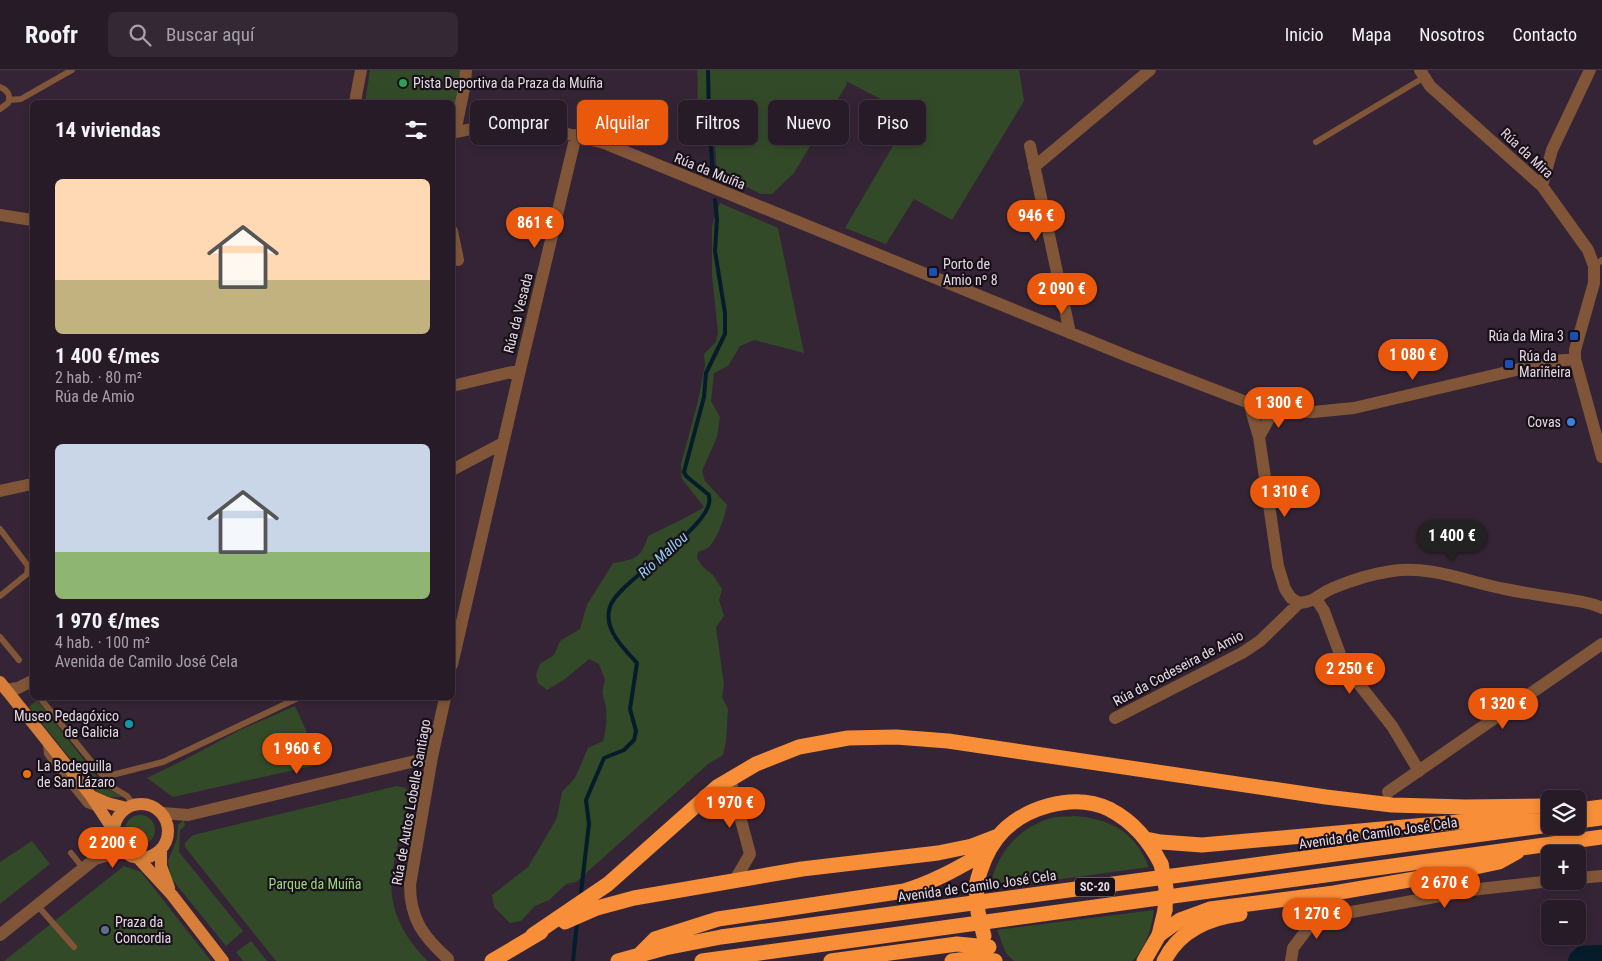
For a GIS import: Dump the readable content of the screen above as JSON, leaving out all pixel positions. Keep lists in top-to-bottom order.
{
  "streets": {
    "highway": ["Avenida de Camilo José Cela", "SC-20"],
    "street": [
      "Rúa da Mira",
      "Rúa da Muíña",
      "Rúa da Vesada",
      "Rúa da Codeseira de Amio",
      "Rúa de Autos Lobelle Santiago"
    ]
  },
  "crossings": [
    ["Rúa da Muíña", "Rúa da Vesada"]
  ],
  "water": ["Río Mallou"],
  "parks": ["Parque da Muíña"],
  "places": {
    "other": [
      "Pista Deportiva da Praza da Muíña",
      "Covas",
      "Museo Pedagóxico de Galicia",
      "La Bodeguilla de San Lázaro",
      "Praza da Concordia"
    ],
    "transit": ["Porto de Amio nº 8", "Rúa da Mira 3", "Rúa da Mariñeira"]
  },
  "page": {
    "header": "Roofr",
    "search": "Buscar aquí",
    "nav": [
      "Inicio",
      "Mapa",
      "Nosotros",
      "Contacto"
    ],
    "chip": [
      "Comprar",
      "Alquilar",
      "Filtros",
      "Nuevo",
      "Piso"
    ],
    "heading": "14 viviendas",
    "list": [
      {
        "name": "1 400 €/mes",
        "note": "2 hab. · 80 m² · Rúa de Amio"
      },
      {
        "name": "1 970 €/mes",
        "note": "4 hab. · 100 m² · Avenida de Camilo José Cela"
      }
    ],
    "price": [
      "946 €",
      "861 €",
      "2 090 €",
      "1 080 €",
      "1 300 €",
      "1 310 €",
      "1 400 €",
      "2 250 €",
      "1 320 €",
      "1 960 €",
      "1 970 €",
      "2 200 €",
      "2 670 €",
      "1 270 €"
    ],
    "map_buttons": ["+", "−"]
  }
}
